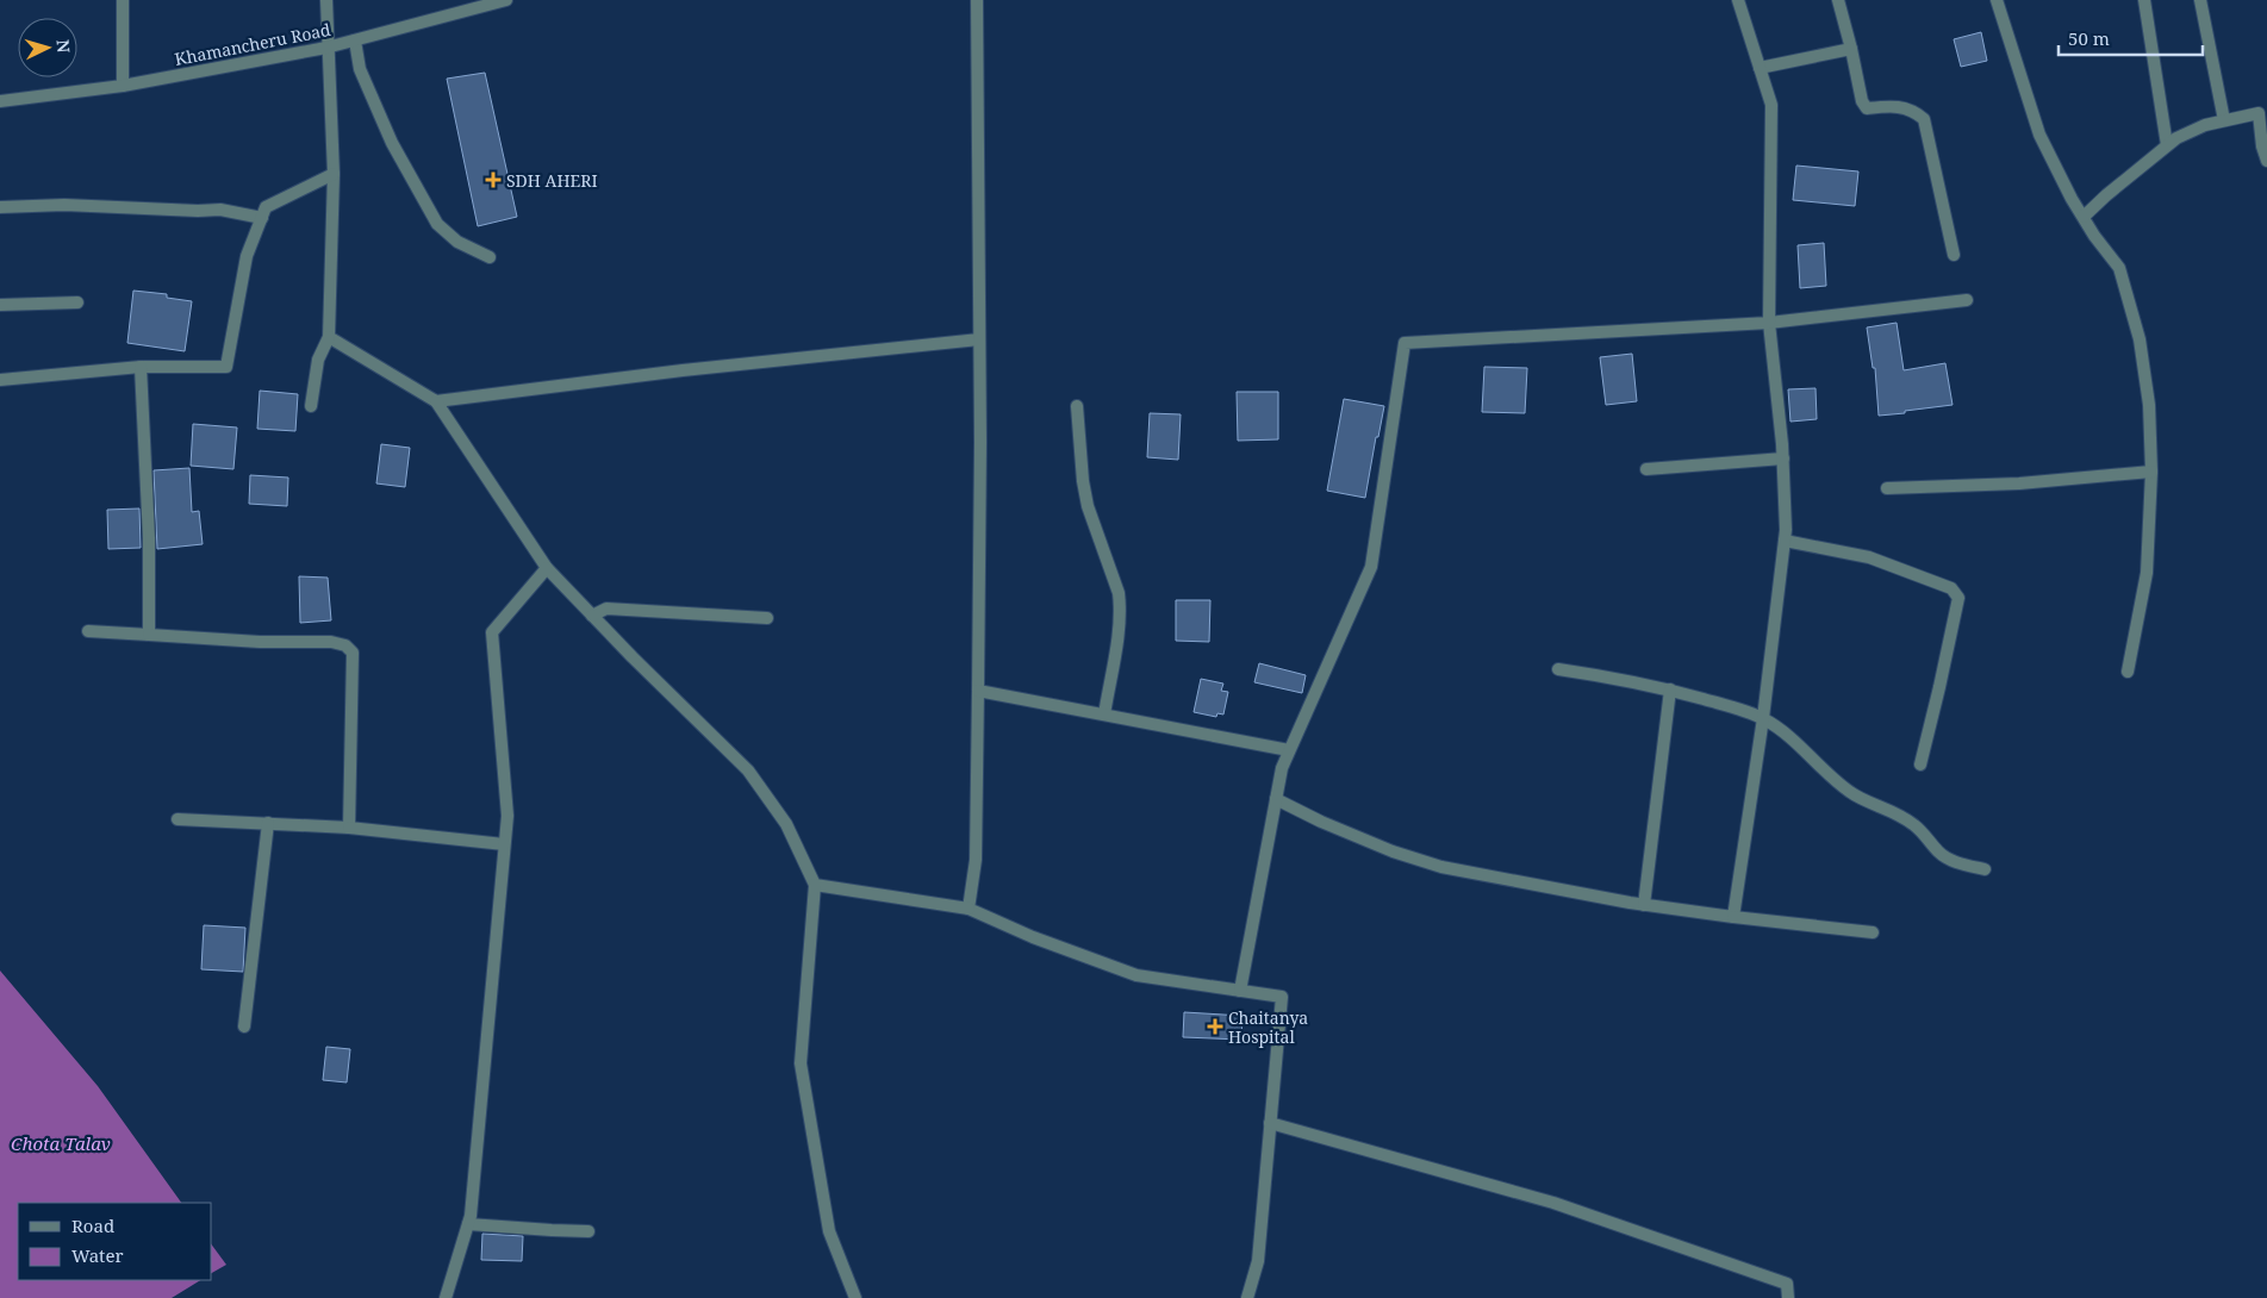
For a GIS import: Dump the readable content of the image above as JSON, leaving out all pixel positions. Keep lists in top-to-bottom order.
{
  "streets": {
    "street": ["Khamancheru Road"]
  },
  "water": ["Chota Talav"],
  "places": {
    "health": ["SDH AHERI", "Chaitanya Hospital"]
  },
  "legend": ["Road", "Water"],
  "scale_bar": "50 m",
  "north": "right"
}
